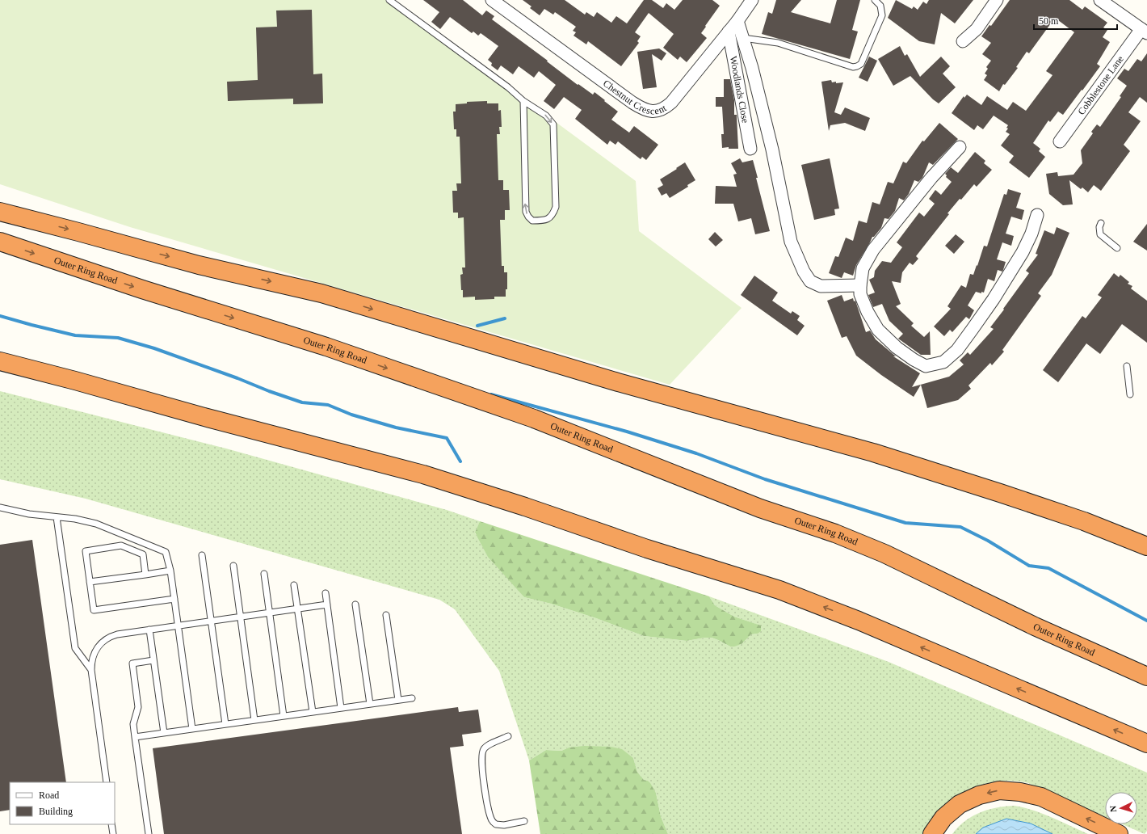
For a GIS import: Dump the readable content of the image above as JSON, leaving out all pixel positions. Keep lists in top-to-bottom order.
{
  "streets": {
    "highway": ["Outer Ring Road"],
    "street": ["Cobblestone Lane", "Woodlands Close", "Chestnut Crescent"]
  },
  "crossings": [
    ["Woodlands Close", "Chestnut Crescent"]
  ],
  "legend": ["Road", "Building"],
  "scale_bar": "50 m",
  "north": "left"
}
